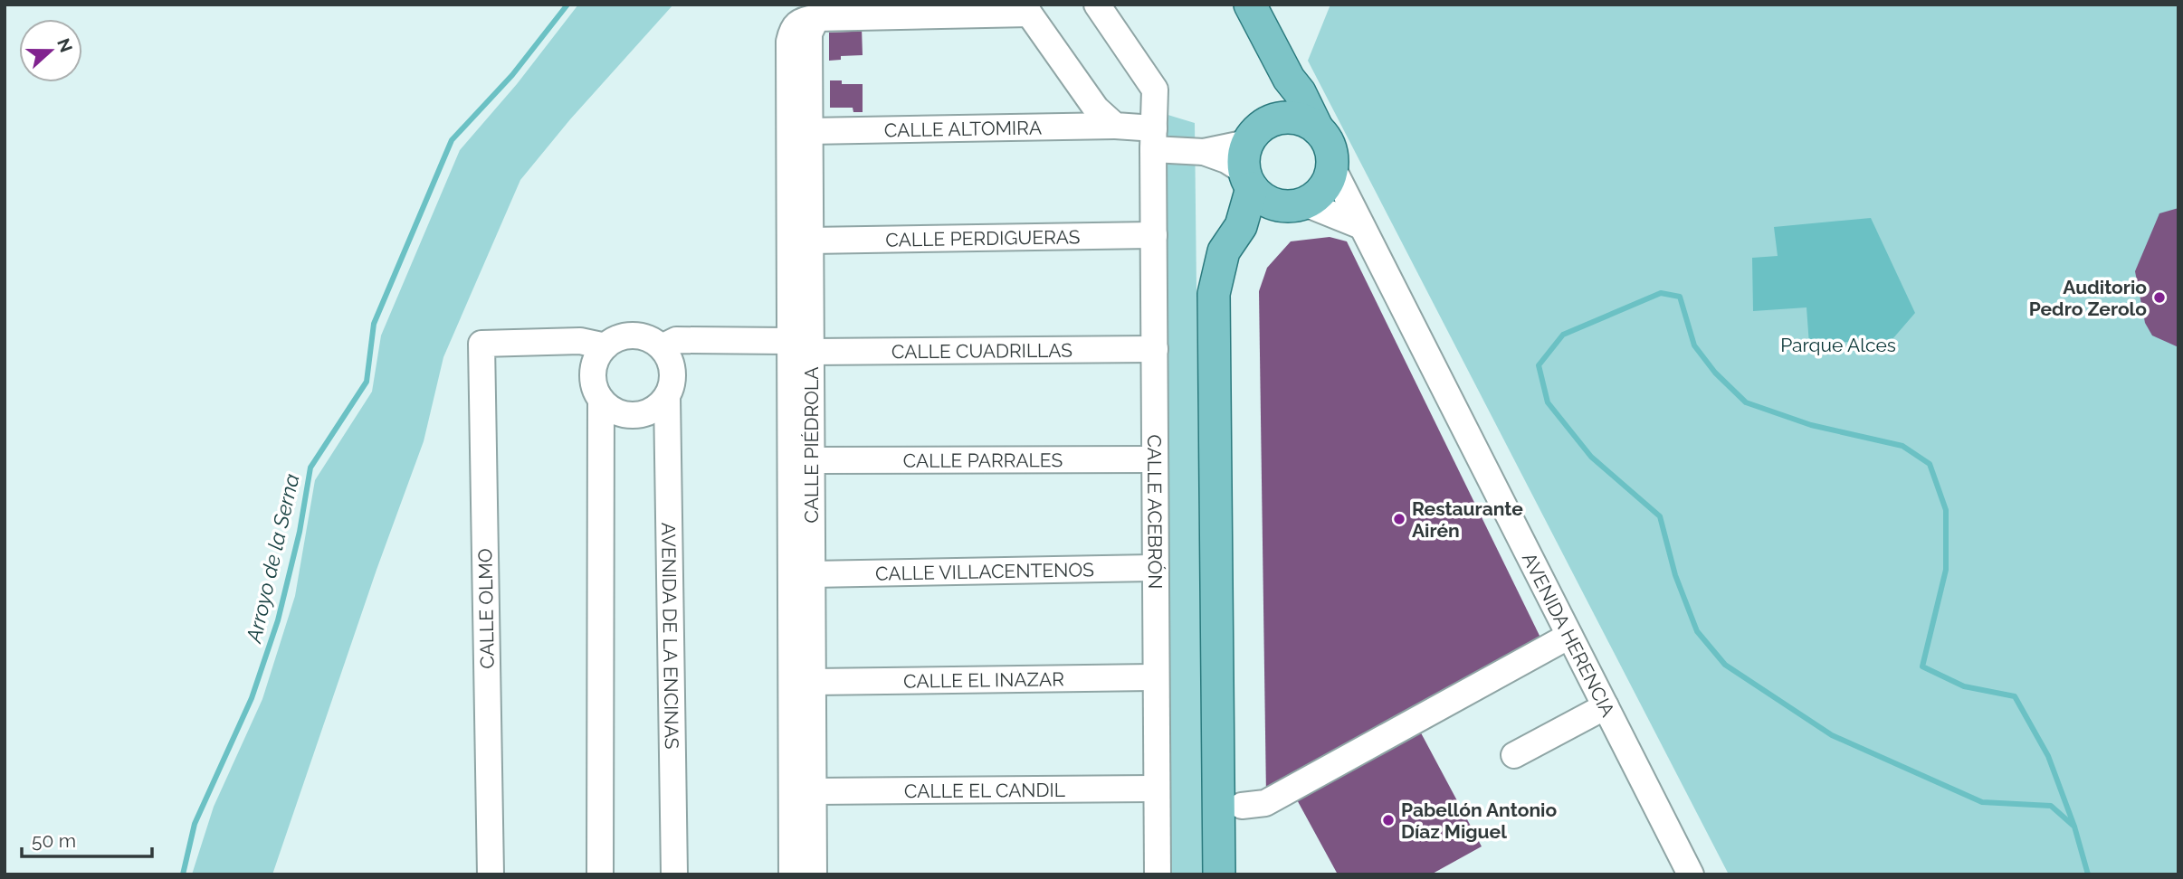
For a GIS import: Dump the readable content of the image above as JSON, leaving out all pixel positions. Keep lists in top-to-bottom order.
{
  "streets": {
    "street": [
      "CALLE ALTOMIRA",
      "CALLE PERDIGUERAS",
      "CALLE CUADRILLAS",
      "CALLE PIÉDROLA",
      "CALLE PARRALES",
      "CALLE ACEBRÓN",
      "CALLE VILLACENTENOS",
      "CALLE OLMO",
      "AVENIDA HERENCIA",
      "AVENIDA DE LA ENCINAS",
      "CALLE EL INAZAR",
      "CALLE EL CANDIL"
    ]
  },
  "crossings": [
    ["CALLE ALTOMIRA", "CALLE PIÉDROLA"],
    ["CALLE ALTOMIRA", "CALLE ACEBRÓN"],
    ["CALLE ALTOMIRA", "AVENIDA HERENCIA"],
    ["CALLE PERDIGUERAS", "CALLE PIÉDROLA"],
    ["CALLE PERDIGUERAS", "CALLE ACEBRÓN"],
    ["CALLE CUADRILLAS", "CALLE PIÉDROLA"],
    ["CALLE CUADRILLAS", "CALLE ACEBRÓN"],
    ["CALLE CUADRILLAS", "CALLE OLMO"],
    ["CALLE CUADRILLAS", "AVENIDA DE LA ENCINAS"],
    ["CALLE PIÉDROLA", "CALLE PARRALES"],
    ["CALLE PIÉDROLA", "CALLE VILLACENTENOS"],
    ["CALLE PIÉDROLA", "CALLE EL INAZAR"],
    ["CALLE PIÉDROLA", "CALLE EL CANDIL"],
    ["CALLE PARRALES", "CALLE ACEBRÓN"],
    ["CALLE ACEBRÓN", "CALLE VILLACENTENOS"],
    ["CALLE ACEBRÓN", "CALLE EL INAZAR"],
    ["CALLE ACEBRÓN", "CALLE EL CANDIL"],
    ["CALLE OLMO", "AVENIDA DE LA ENCINAS"]
  ],
  "water": ["Arroyo de la Serna"],
  "parks": ["Parque Alces"],
  "places": ["Auditorio Pedro Zerolo", "Restaurante Airén", "Pabellón Antonio Díaz Miguel"],
  "scale_bar": "50 m",
  "north": "right"
}
